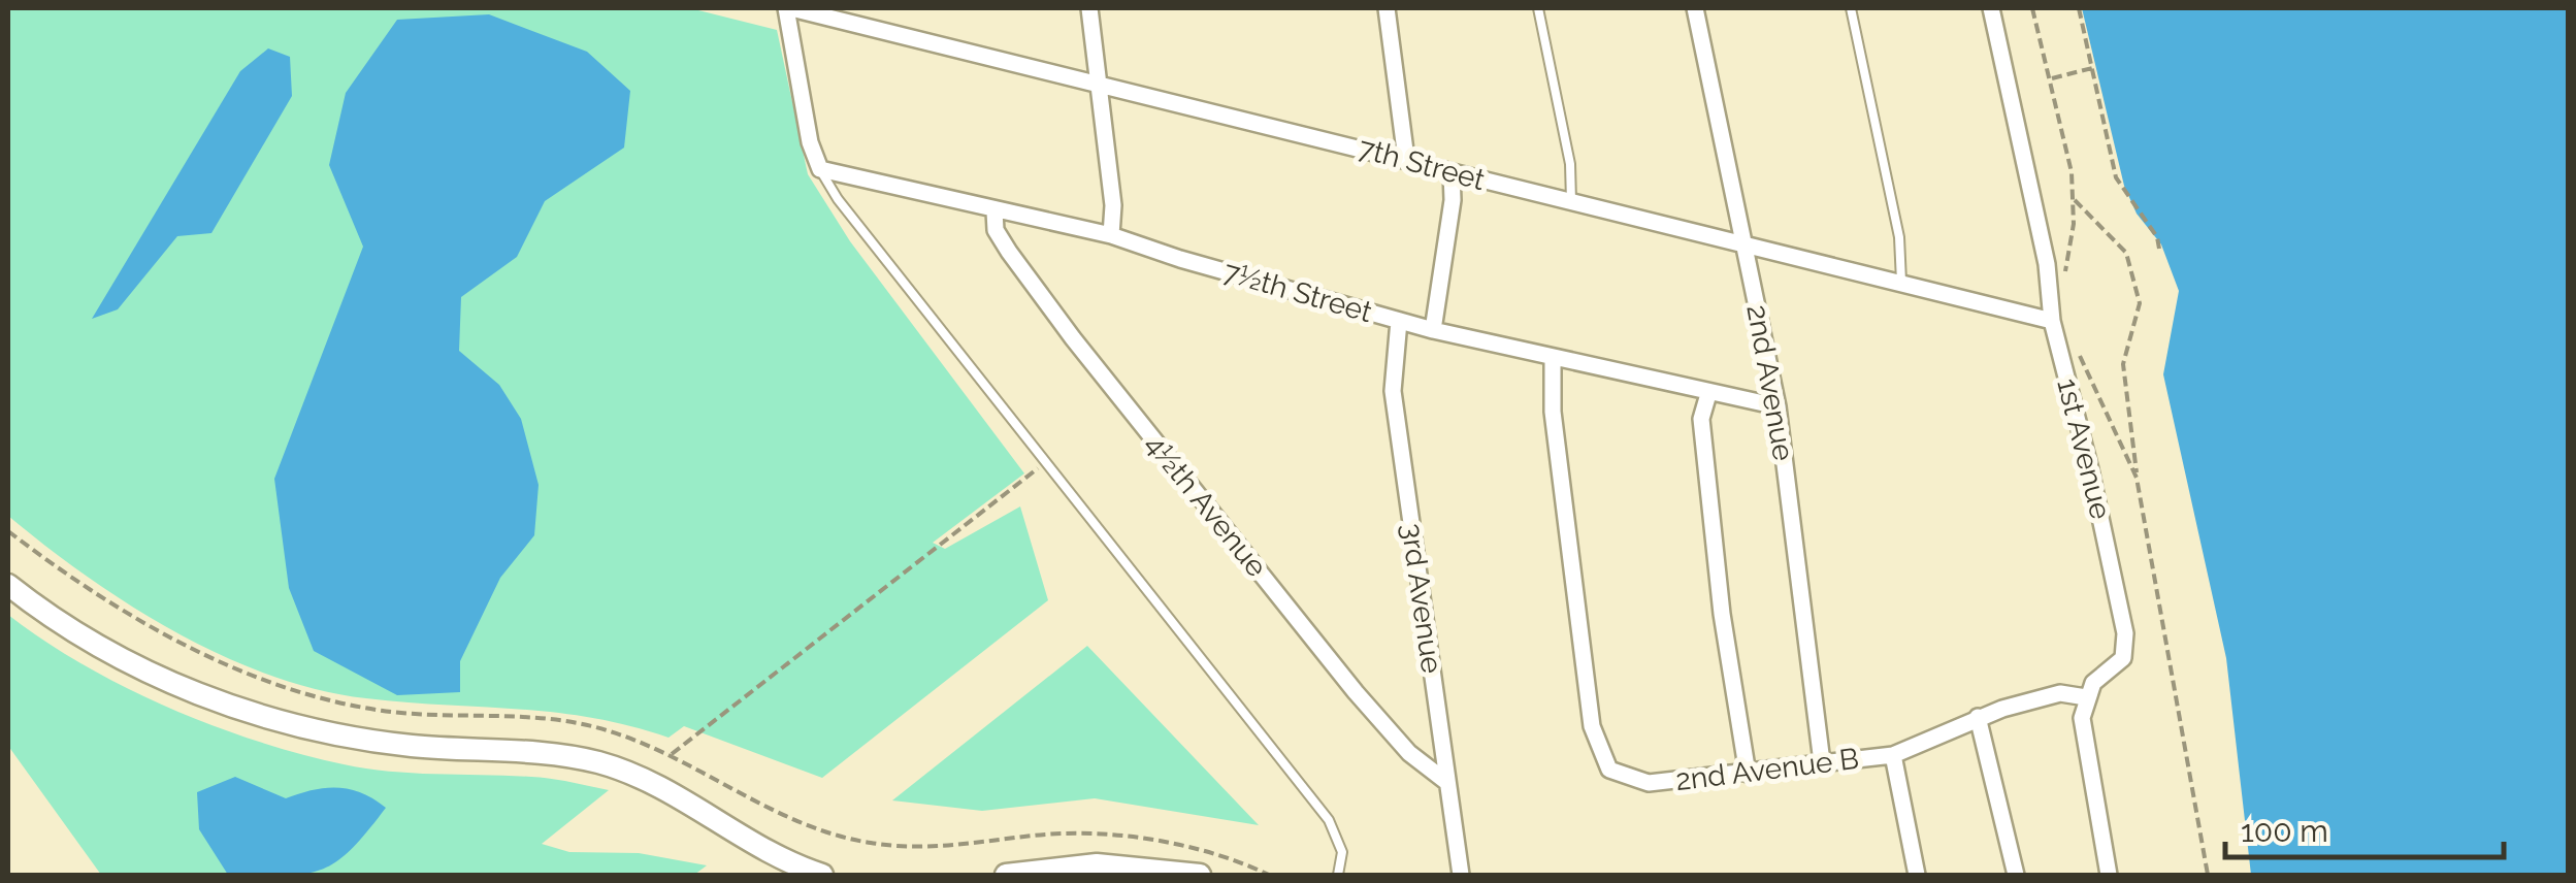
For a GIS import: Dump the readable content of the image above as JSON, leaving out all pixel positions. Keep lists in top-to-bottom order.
{
  "streets": {
    "street": [
      "7th Street",
      "7½th Street",
      "2nd Avenue",
      "1st Avenue",
      "4½th Avenue",
      "3rd Avenue",
      "2nd Avenue B"
    ]
  },
  "crossings": [
    ["7th Street", "2nd Avenue"],
    ["7th Street", "1st Avenue"],
    ["7½th Street", "2nd Avenue"],
    ["7½th Street", "4½th Avenue"],
    ["7½th Street", "3rd Avenue"],
    ["7½th Street", "2nd Avenue B"],
    ["2nd Avenue", "2nd Avenue B"],
    ["1st Avenue", "2nd Avenue B"],
    ["4½th Avenue", "3rd Avenue"]
  ],
  "scale_bar": "100 m"
}
